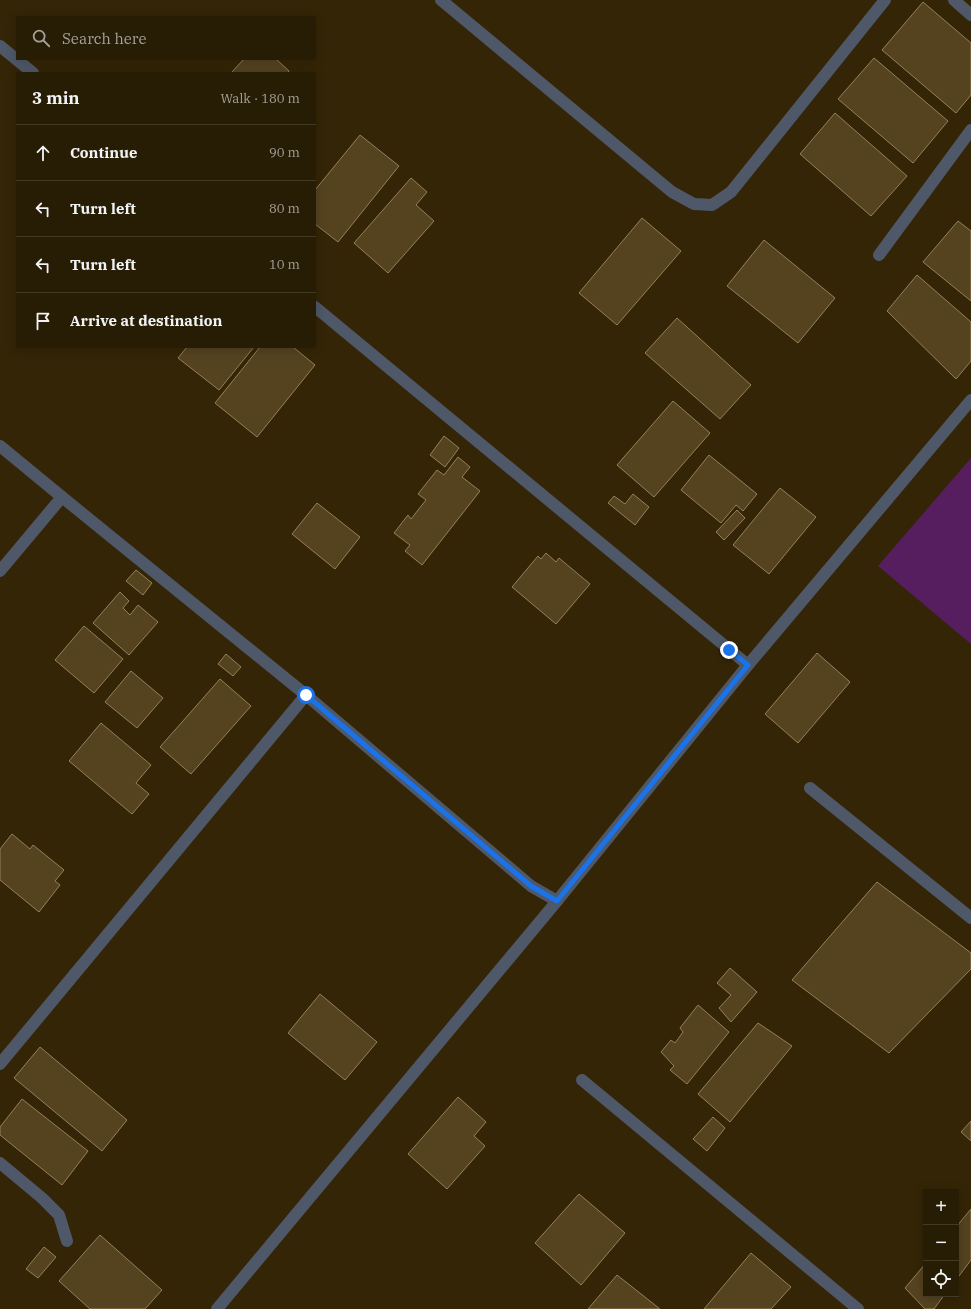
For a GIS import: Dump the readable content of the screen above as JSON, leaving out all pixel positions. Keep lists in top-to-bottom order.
{
  "page": {
    "search": "Search here",
    "heading": ["3 min", "Walk · 180 m"],
    "list": [
      ["Continue", "90 m"],
      ["Turn left", "80 m"],
      ["Turn left", "10 m"],
      "Arrive at destination"
    ],
    "map_buttons": ["+", "−"]
  }
}
